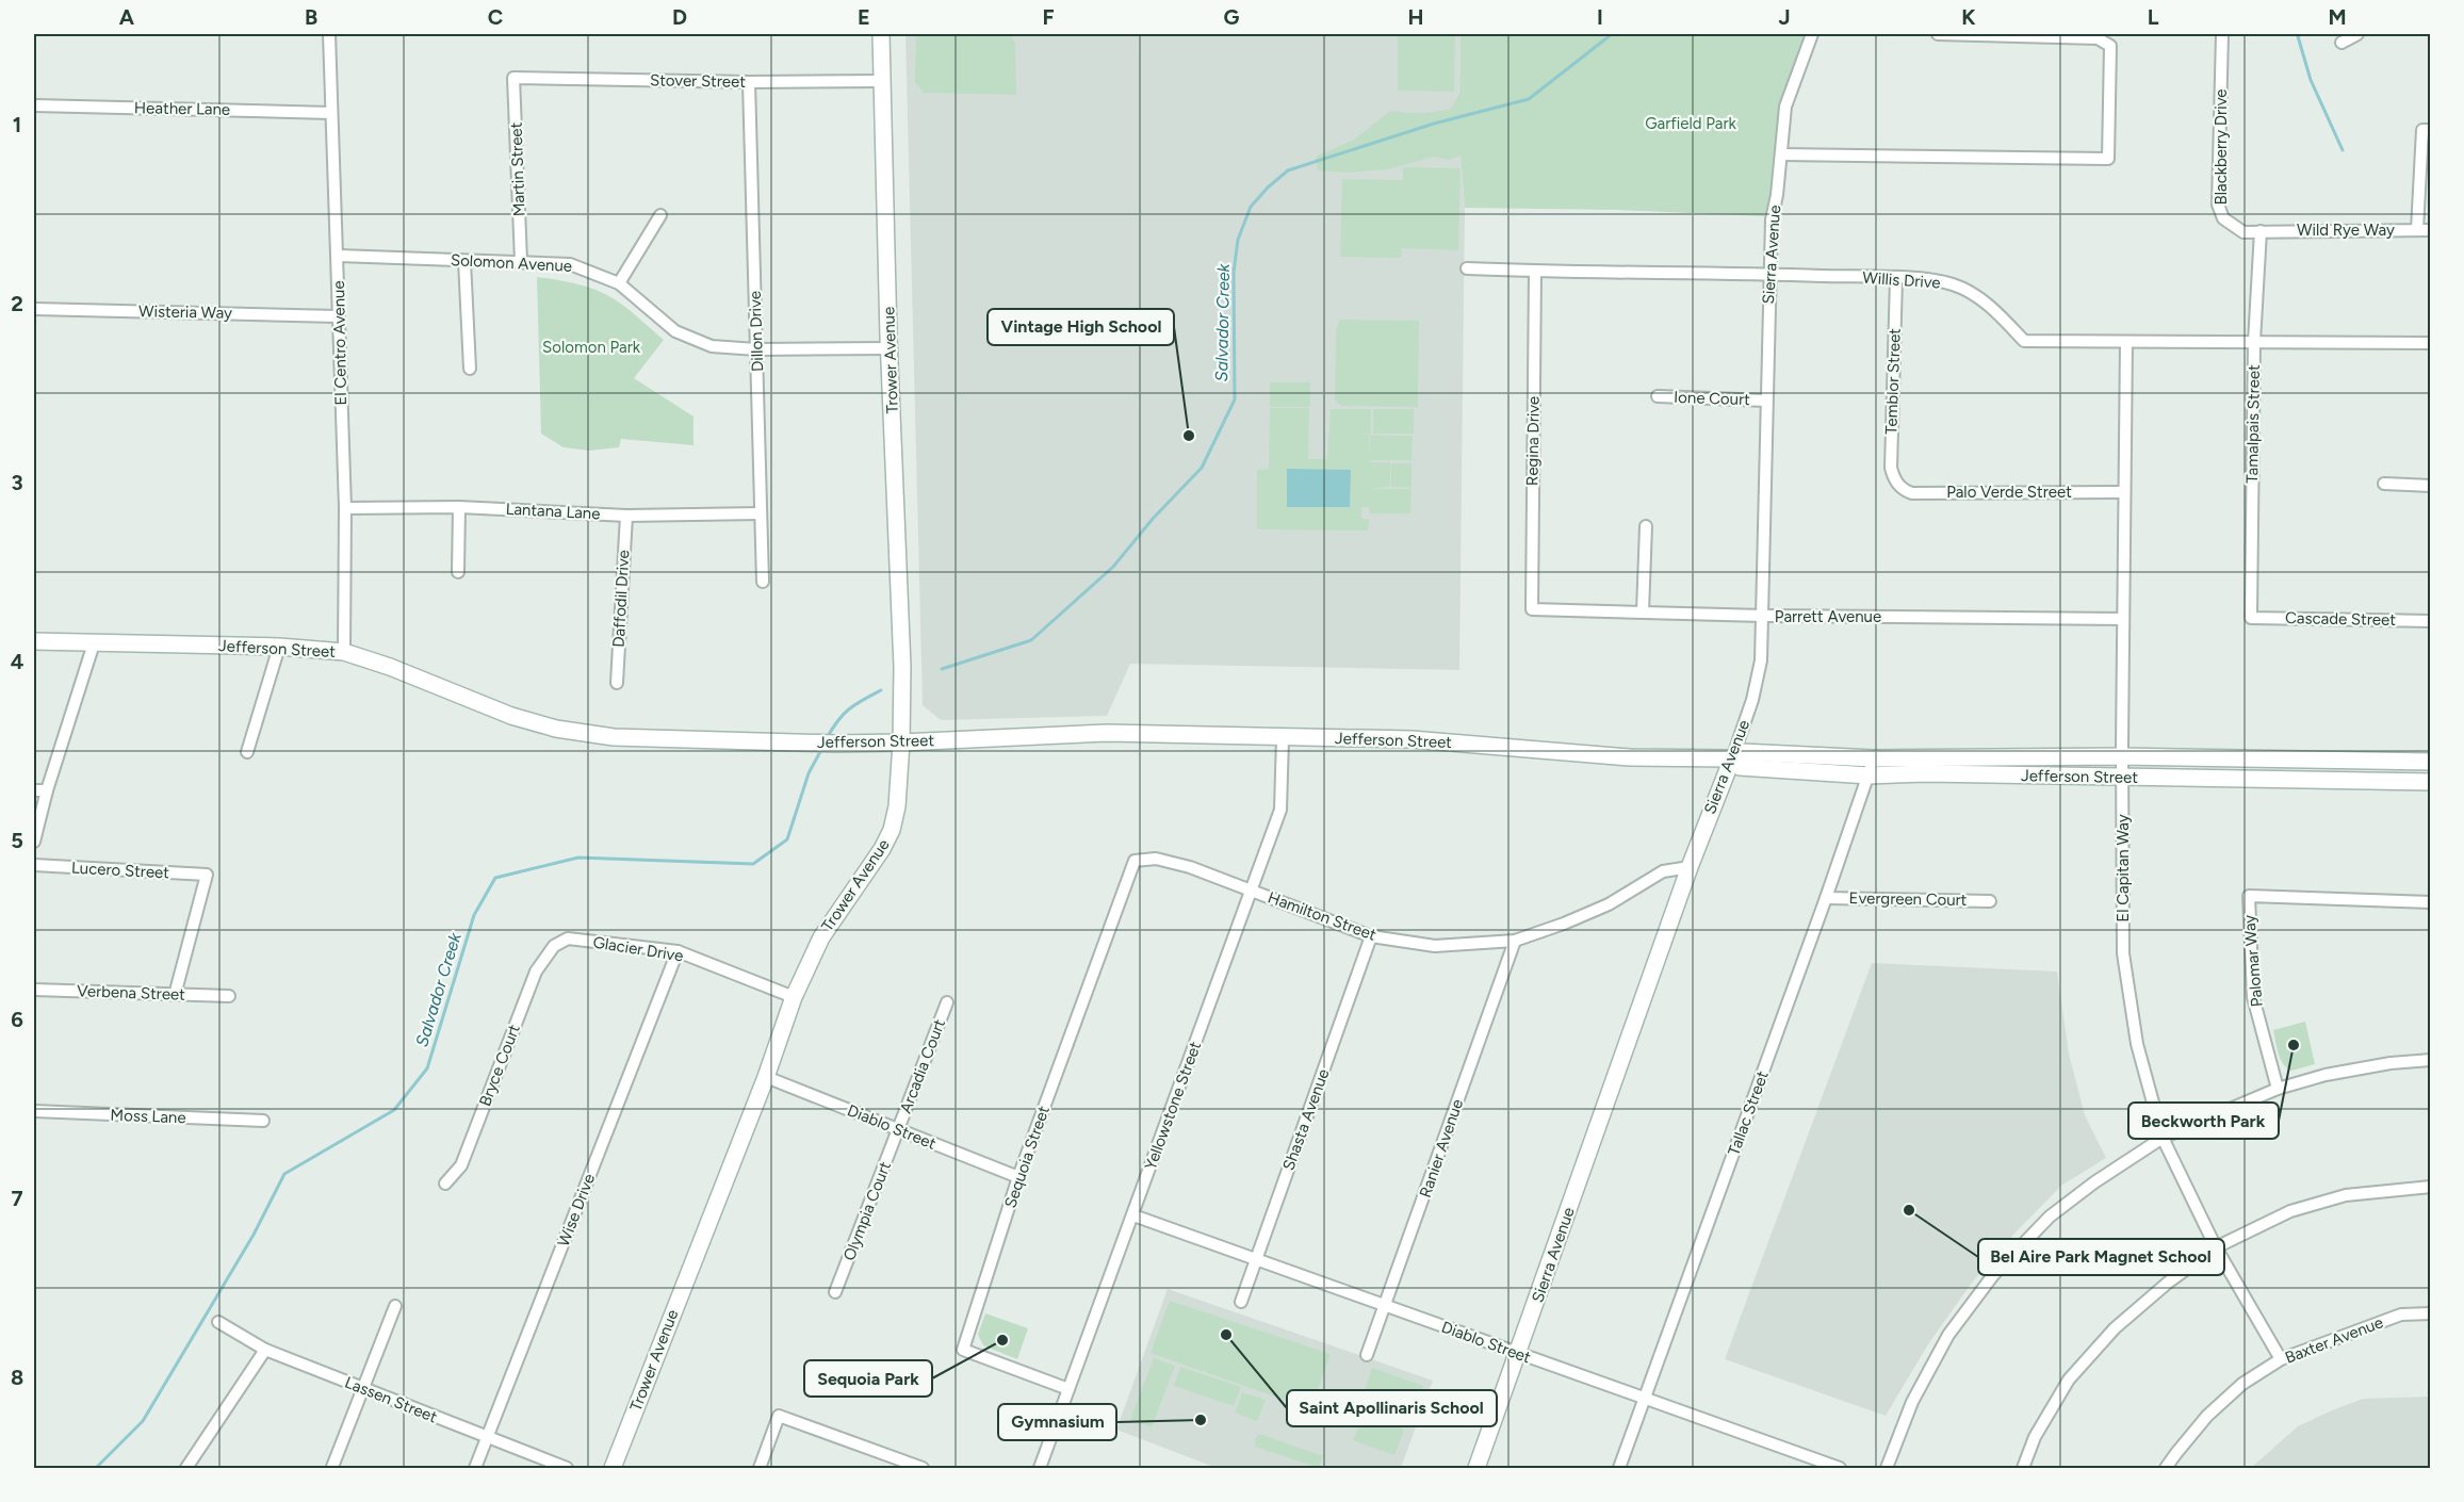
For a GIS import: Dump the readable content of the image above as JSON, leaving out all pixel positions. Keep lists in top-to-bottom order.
{
  "streets": {
    "main road": ["Sierra Avenue", "Trower Avenue", "Jefferson Street"],
    "street": [
      "Stover Street",
      "Heather Lane",
      "Blackberry Drive",
      "Martin Street",
      "Wild Rye Way",
      "Solomon Avenue",
      "Willis Drive",
      "Wisteria Way",
      "Dillon Drive",
      "El Centro Avenue",
      "Temblor Street",
      "Ione Court",
      "Tamalpais Street",
      "Regina Drive",
      "Palo Verde Street",
      "Lantana Lane",
      "Daffodil Drive",
      "Parrett Avenue",
      "Cascade Street",
      "El Capitan Way",
      "Lucero Street",
      "Evergreen Court",
      "Hamilton Street",
      "Glacier Drive",
      "Palomar Way",
      "Verbena Street",
      "Bryce Court",
      "Arcadia Court",
      "Yellowstone Street",
      "Tallac Street",
      "Moss Lane",
      "Shasta Avenue",
      "Diablo Street",
      "Ranier Avenue",
      "Sequoia Street",
      "Wise Drive",
      "Olympia Court",
      "Baxter Avenue",
      "Lassen Street"
    ]
  },
  "crossings": [
    ["Stover Street", "Martin Street"],
    ["Stover Street", "Dillon Drive"],
    ["Stover Street", "Trower Avenue"],
    ["Heather Lane", "El Centro Avenue"],
    ["Blackberry Drive", "Wild Rye Way"],
    ["Blackberry Drive", "Tamalpais Street"],
    ["Martin Street", "Solomon Avenue"],
    ["Wild Rye Way", "Tamalpais Street"],
    ["Sierra Avenue", "Willis Drive"],
    ["Sierra Avenue", "Ione Court"],
    ["Sierra Avenue", "Parrett Avenue"],
    ["Sierra Avenue", "Jefferson Street"],
    ["Sierra Avenue", "Hamilton Street"],
    ["Sierra Avenue", "Diablo Street"],
    ["Solomon Avenue", "Dillon Drive"],
    ["Solomon Avenue", "El Centro Avenue"],
    ["Solomon Avenue", "Trower Avenue"],
    ["Willis Drive", "Temblor Street"],
    ["Willis Drive", "Tamalpais Street"],
    ["Willis Drive", "Regina Drive"],
    ["Willis Drive", "El Capitan Way"],
    ["Wisteria Way", "El Centro Avenue"],
    ["Dillon Drive", "Lantana Lane"],
    ["El Centro Avenue", "Lantana Lane"],
    ["El Centro Avenue", "Jefferson Street"],
    ["Trower Avenue", "Jefferson Street"],
    ["Trower Avenue", "Glacier Drive"],
    ["Trower Avenue", "Diablo Street"],
    ["Temblor Street", "Palo Verde Street"],
    ["Tamalpais Street", "Cascade Street"],
    ["Regina Drive", "Parrett Avenue"],
    ["Palo Verde Street", "El Capitan Way"],
    ["Lantana Lane", "Daffodil Drive"],
    ["Parrett Avenue", "El Capitan Way"],
    ["Jefferson Street", "El Capitan Way"],
    ["Jefferson Street", "Yellowstone Street"],
    ["Jefferson Street", "Tallac Street"],
    ["El Capitan Way", "Baxter Avenue"],
    ["Lucero Street", "Verbena Street"],
    ["Evergreen Court", "Tallac Street"],
    ["Hamilton Street", "Yellowstone Street"],
    ["Hamilton Street", "Shasta Avenue"],
    ["Hamilton Street", "Ranier Avenue"],
    ["Hamilton Street", "Sequoia Street"],
    ["Glacier Drive", "Bryce Court"],
    ["Glacier Drive", "Wise Drive"],
    ["Arcadia Court", "Diablo Street"],
    ["Arcadia Court", "Olympia Court"],
    ["Yellowstone Street", "Diablo Street"],
    ["Yellowstone Street", "Sequoia Street"],
    ["Tallac Street", "Diablo Street"],
    ["Shasta Avenue", "Diablo Street"],
    ["Diablo Street", "Ranier Avenue"],
    ["Diablo Street", "Sequoia Street"],
    ["Diablo Street", "Olympia Court"],
    ["Wise Drive", "Lassen Street"]
  ],
  "water": ["Salvador Creek"],
  "parks": ["Garfield Park", "Solomon Park"],
  "places": [
    "Vintage High School",
    "Beckworth Park",
    "Bel Aire Park Magnet School",
    "Saint Apollinaris School",
    "Sequoia Park",
    "Gymnasium"
  ],
  "grid": {
    "columns": [
      "A",
      "B",
      "C",
      "D",
      "E",
      "F",
      "G",
      "H",
      "I",
      "J",
      "K",
      "L",
      "M"
    ],
    "rows": [
      "1",
      "2",
      "3",
      "4",
      "5",
      "6",
      "7",
      "8"
    ]
  }
}
